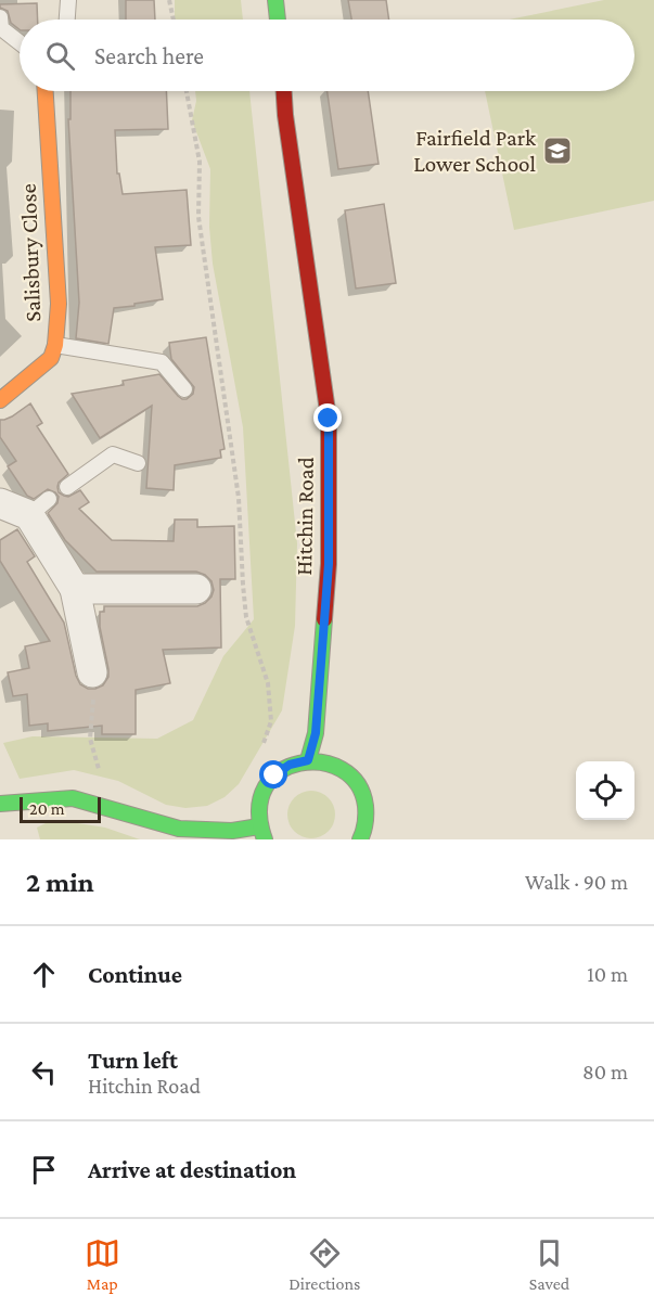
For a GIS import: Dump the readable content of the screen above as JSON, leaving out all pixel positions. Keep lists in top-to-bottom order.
{
  "streets": {
    "street": ["Salisbury Close", "Hitchin Road"]
  },
  "places": {
    "school or university": ["Fairfield Park Lower School"]
  },
  "scale_bar": "20 m",
  "page": {
    "search": "Search here",
    "scale": "20 m",
    "heading": ["2 min", "Walk · 90 m"],
    "list": [
      ["Continue", "10 m"],
      ["Turn left", "Hitchin Road", "80 m"],
      "Arrive at destination"
    ],
    "nav": ["Map", "Directions", "Saved"]
  }
}
